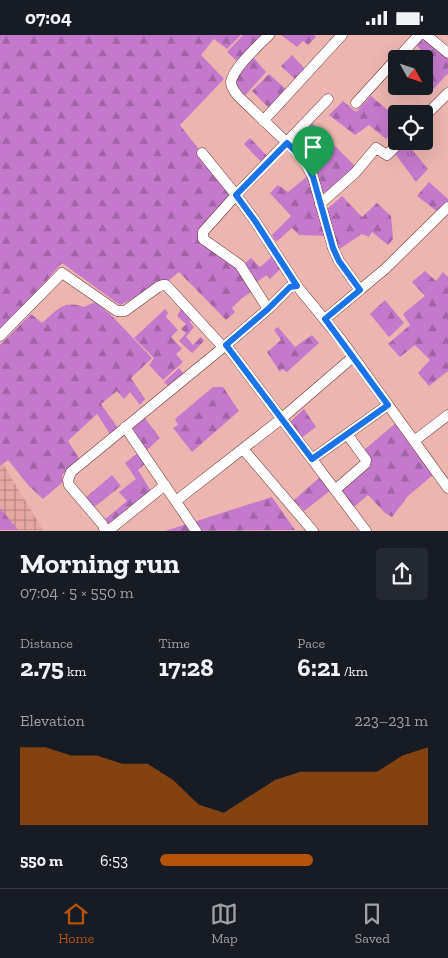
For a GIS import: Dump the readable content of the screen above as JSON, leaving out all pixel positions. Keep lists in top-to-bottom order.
{
  "north": "bottom right",
  "page": {
    "status": "07:04",
    "heading": ["Morning run", "07:04 · 5 × 550 m"],
    "stats": [
      ["Distance", "2.75 km"],
      ["Time", "17:28"],
      ["Pace", "6:21 /km"]
    ],
    "chart": ["Elevation", "223–231 m"],
    "list": [
      {
        "name": "550 m",
        "note": "6:53"
      }
    ],
    "tabs": ["Home", "Map", "Saved"]
  }
}
